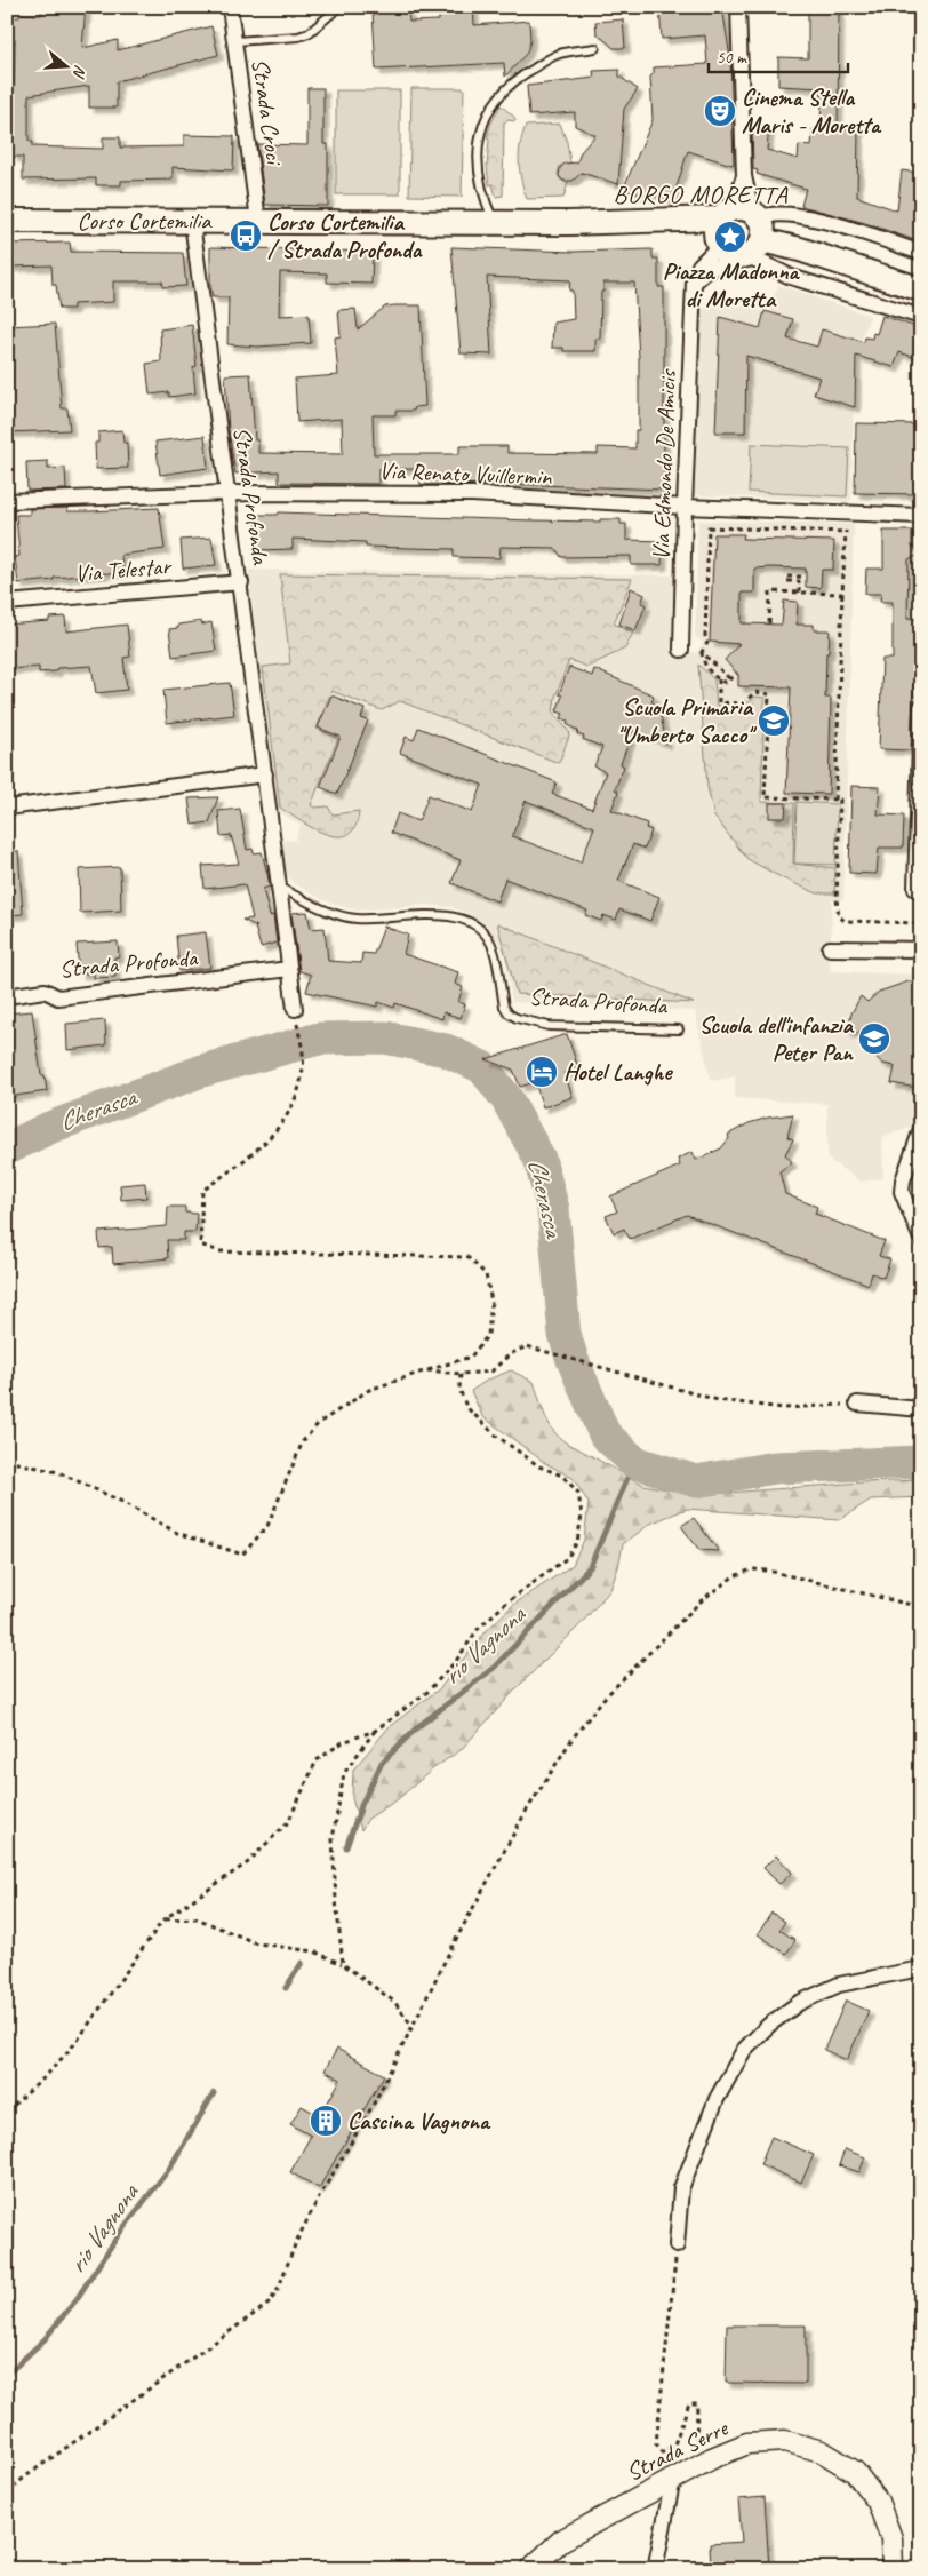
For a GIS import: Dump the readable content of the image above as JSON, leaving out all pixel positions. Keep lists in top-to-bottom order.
{
  "streets": {
    "main road": ["Corso Cortemilia", "Strada Serre"],
    "street": [
      "Strada Croci",
      "Via Edmondo De Amicis",
      "Via Renato Vuillermin",
      "Strada Profonda",
      "Via Telestar"
    ]
  },
  "crossings": [
    ["Strada Croci", "Corso Cortemilia"],
    ["Corso Cortemilia", "Via Edmondo De Amicis"],
    ["Corso Cortemilia", "Strada Profonda"],
    ["Via Edmondo De Amicis", "Via Renato Vuillermin"],
    ["Via Renato Vuillermin", "Strada Profonda"],
    ["Strada Profonda", "Via Telestar"]
  ],
  "districts": ["BORGO MORETTA"],
  "water": ["Cherasca", "rio Vagnona"],
  "places": {
    "theatre": ["Cinema Stella Maris - Moretta"],
    "bus stop": ["Corso Cortemilia / Strada Profonda"],
    "place": ["Piazza Madonna di Moretta"],
    "school or university": ["Scuola Primaria \"Umberto Sacco\"", "Scuola dell'infanzia Peter Pan"],
    "hotel": ["Hotel Langhe"],
    "building": ["Cascina Vagnona"]
  },
  "scale_bar": "50 m",
  "north": "right"
}
